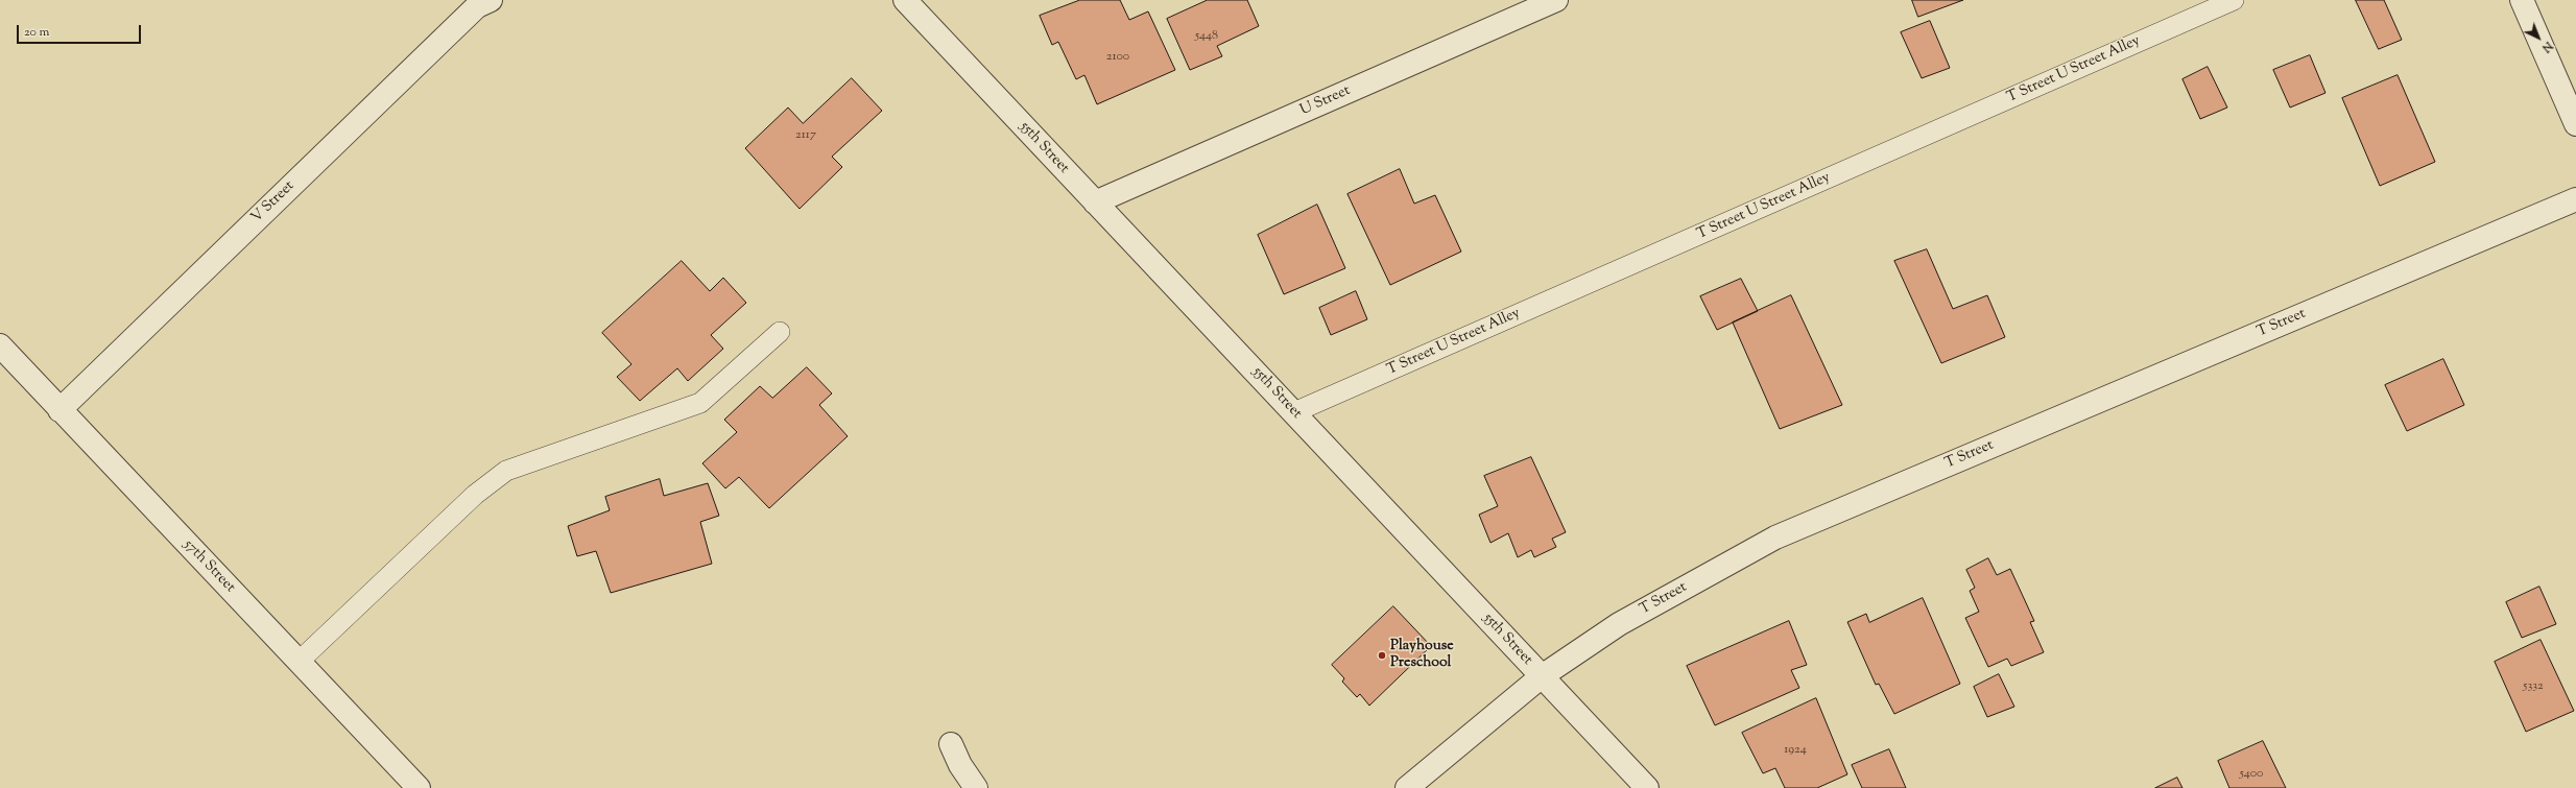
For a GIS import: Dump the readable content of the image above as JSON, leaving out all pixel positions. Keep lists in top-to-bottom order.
{
  "streets": {
    "street": [
      "U Street",
      "55th Street",
      "V Street",
      "T Street",
      "57th Street"
    ],
    "lane": ["T Street U Street Alley"]
  },
  "crossings": [
    ["T Street U Street Alley", "55th Street"],
    ["U Street", "55th Street"],
    ["55th Street", "T Street"],
    ["V Street", "57th Street"]
  ],
  "places": ["Playhouse Preschool"],
  "house_numbers": [
    "5448",
    "2100",
    "2117",
    "5332",
    "1924",
    "5400"
  ],
  "scale_bar": "20 m",
  "north": "bottom right"
}
